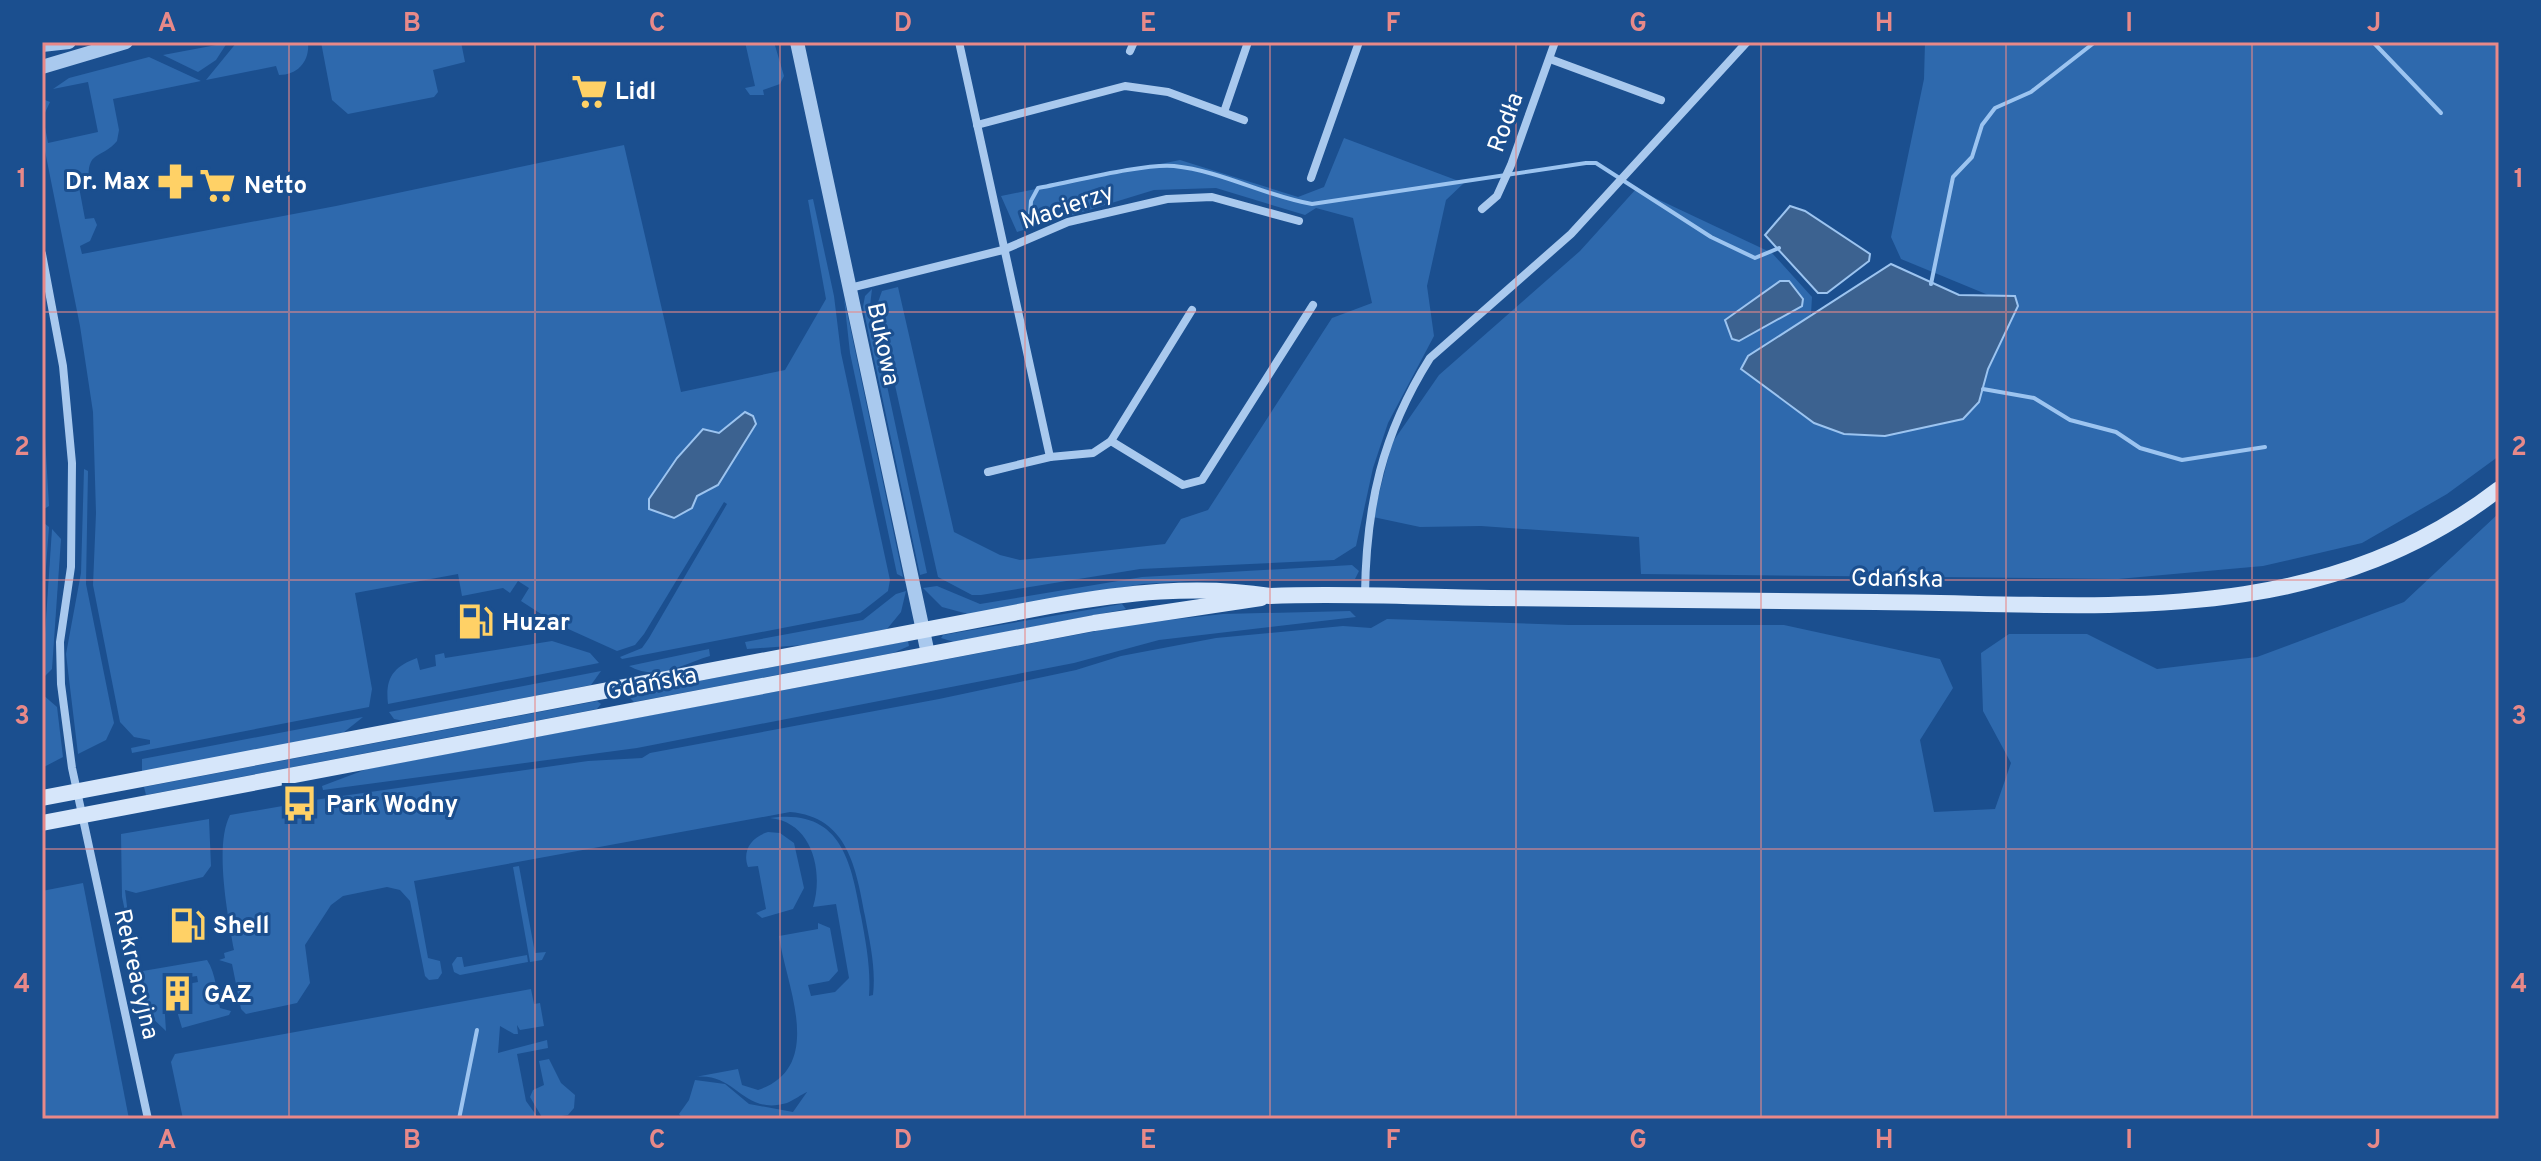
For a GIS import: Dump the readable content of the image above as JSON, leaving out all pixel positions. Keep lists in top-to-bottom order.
{
  "streets": {
    "main road": ["Gdańska"],
    "street": [
      "Rodła",
      "Macierzy",
      "Bukowa",
      "Rekreacyjna"
    ]
  },
  "crossings": [
    ["Macierzy", "Bukowa"],
    ["Bukowa", "Gdańska"],
    ["Gdańska", "Rekreacyjna"]
  ],
  "places": {
    "supermarket": ["Lidl", "Netto"],
    "pharmacy": ["Dr. Max"],
    "fuel station": ["Huzar", "Shell"],
    "bus stop": ["Park Wodny"],
    "building": ["GAZ"]
  },
  "grid": {
    "columns": [
      "A",
      "B",
      "C",
      "D",
      "E",
      "F",
      "G",
      "H",
      "I",
      "J"
    ],
    "rows": [
      "1",
      "2",
      "3",
      "4"
    ]
  }
}
